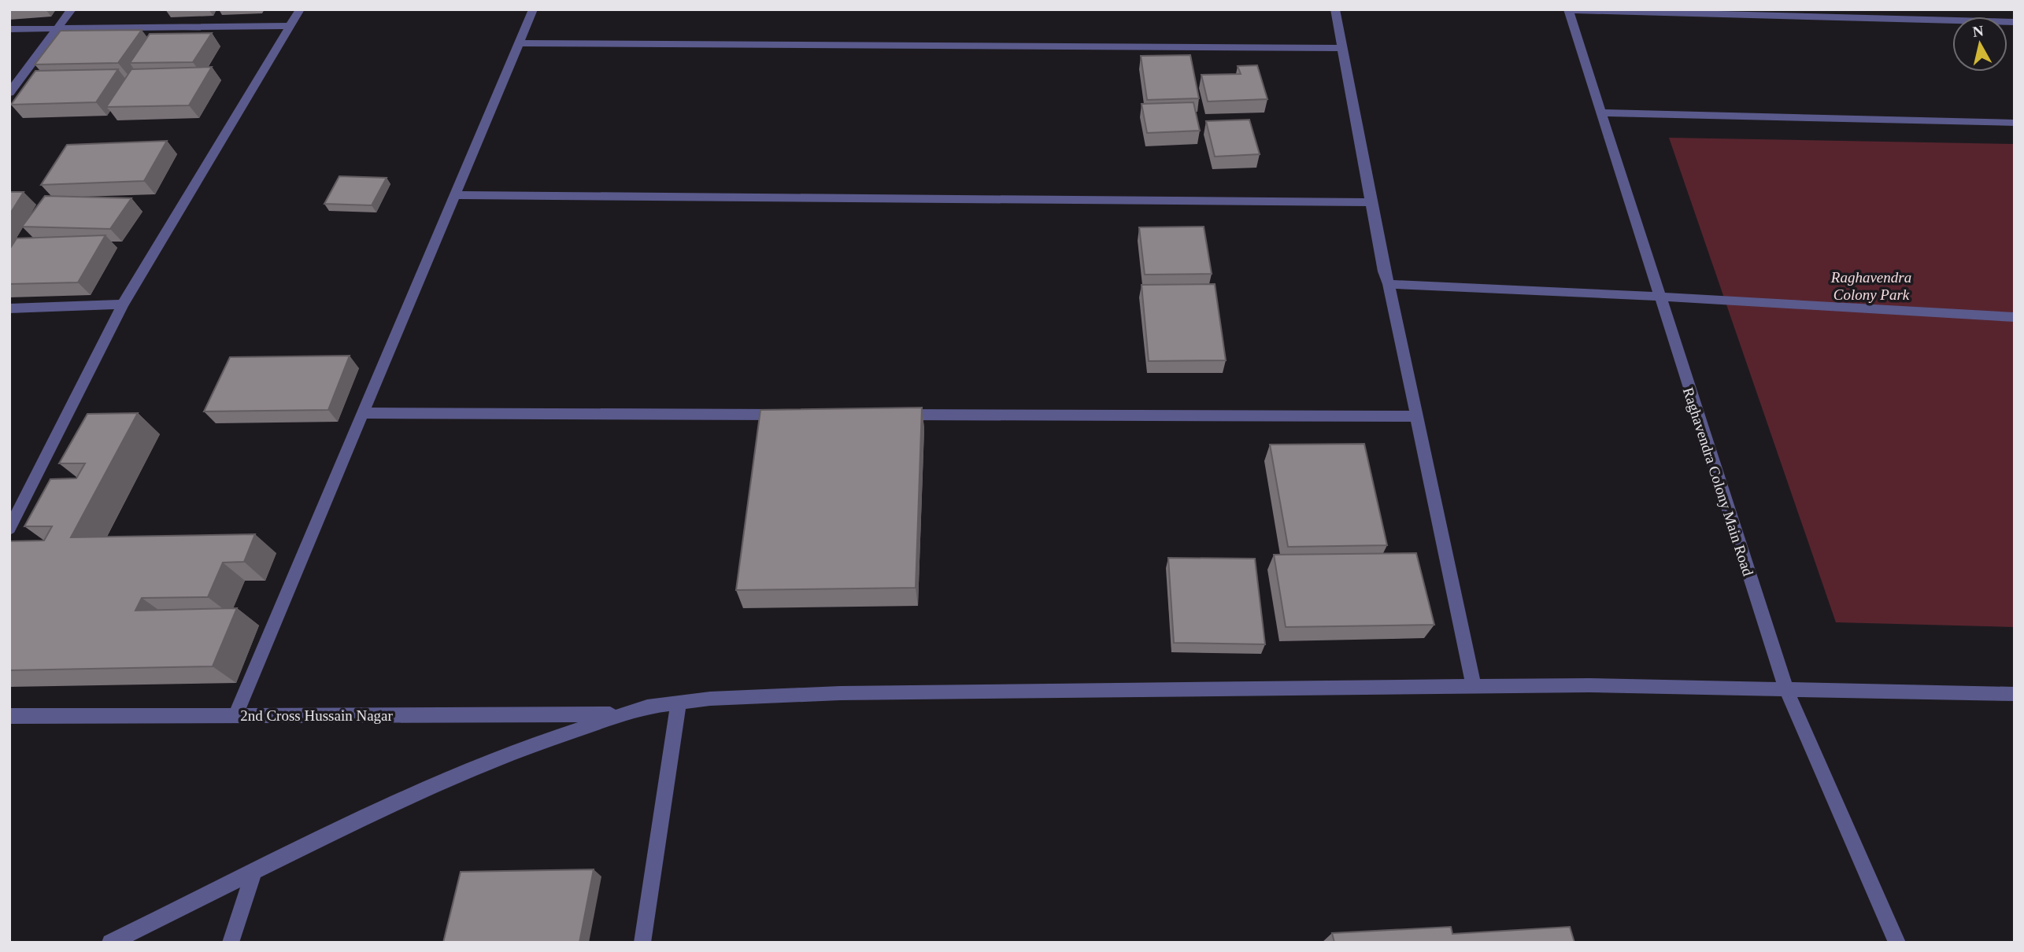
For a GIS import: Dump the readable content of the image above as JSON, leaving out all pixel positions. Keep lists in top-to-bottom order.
{
  "streets": {
    "street": ["Raghavendra Colony Main Road", "2nd Cross Hussain Nagar"]
  },
  "parks": ["Raghavendra Colony Park"],
  "north": "top"
}
